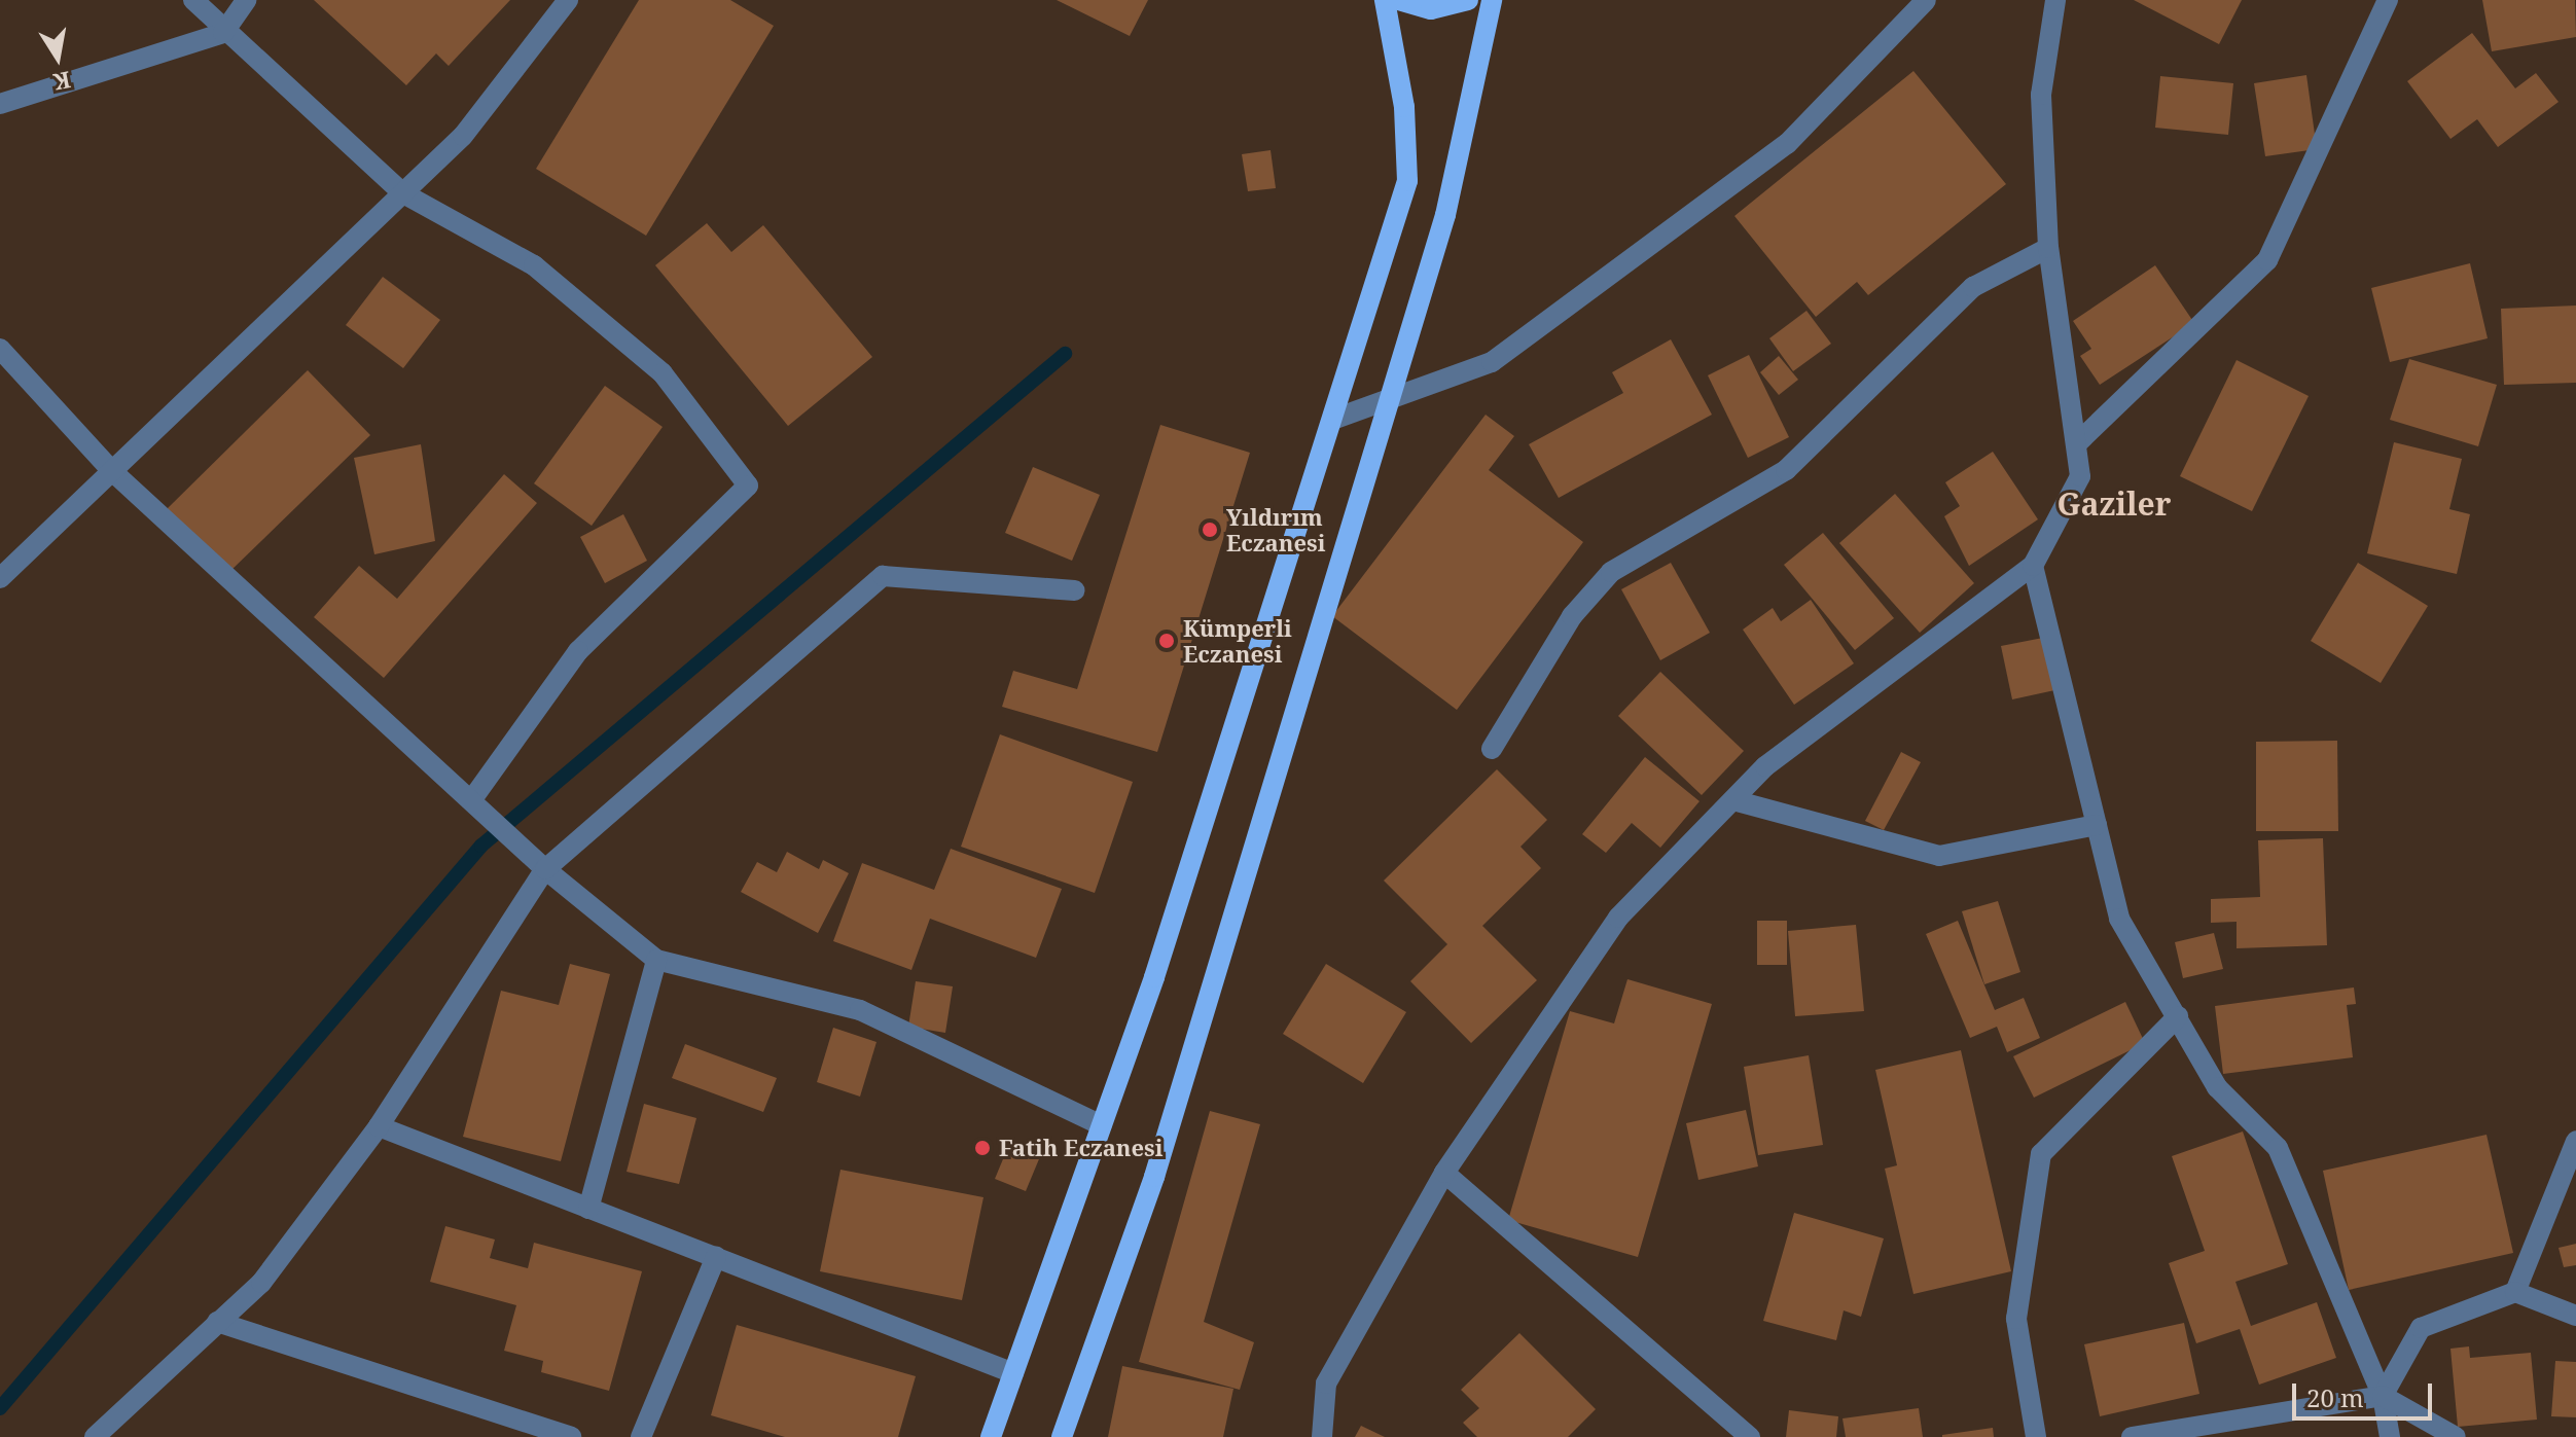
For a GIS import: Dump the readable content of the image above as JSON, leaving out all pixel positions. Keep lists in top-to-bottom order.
{
  "districts": ["Gaziler"],
  "places": ["Yıldırım Eczanesi", "Kümperli Eczanesi", "Fatih Eczanesi"],
  "scale_bar": "20 m",
  "north": "bottom"
}
